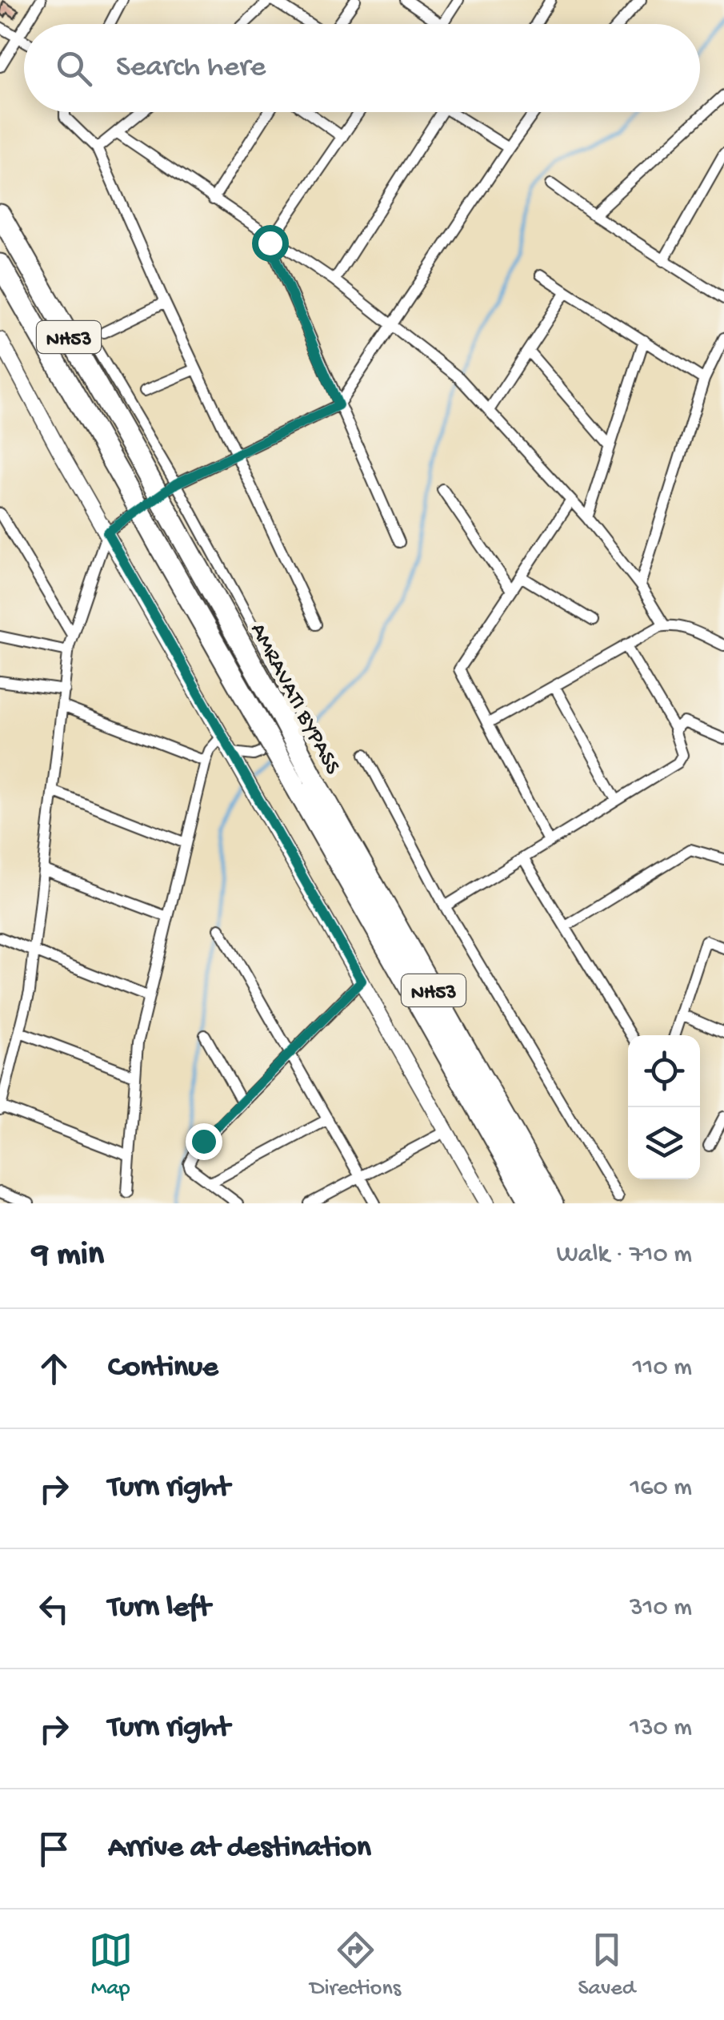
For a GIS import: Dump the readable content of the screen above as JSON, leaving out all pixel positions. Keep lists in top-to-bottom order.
{
  "streets": {
    "highway": ["NH53", "AMRAVATI BYPASS"]
  },
  "page": {
    "search": "Search here",
    "heading": ["9 min", "Walk · 710 m"],
    "list": [
      ["Continue", "110 m"],
      ["Turn right", "160 m"],
      ["Turn left", "310 m"],
      ["Turn right", "130 m"],
      "Arrive at destination"
    ],
    "nav": ["Map", "Directions", "Saved"]
  }
}
